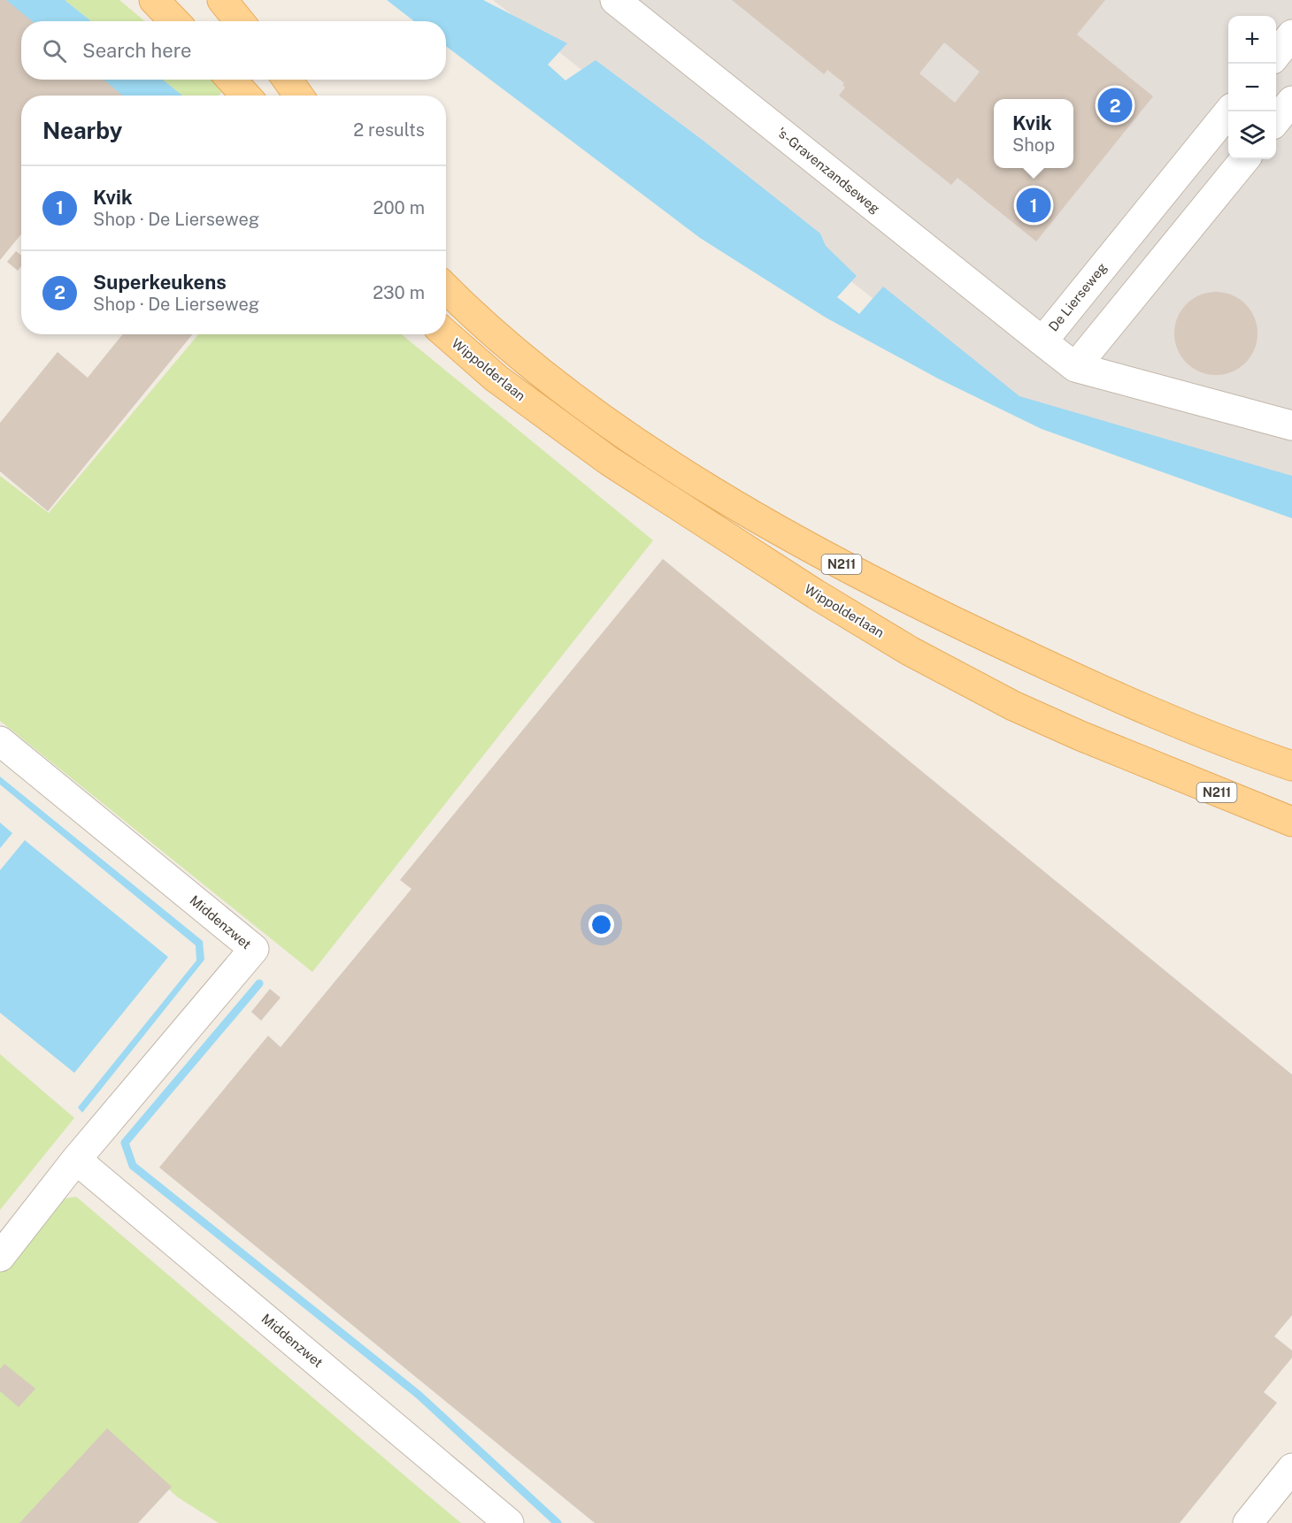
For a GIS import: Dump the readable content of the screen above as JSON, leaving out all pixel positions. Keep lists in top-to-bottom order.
{
  "streets": {
    "main road": ["Wippolderlaan", "N211"],
    "street": ["'s-Gravenzandseweg", "De Lierseweg", "Middenzwet"]
  },
  "crossings": [
    ["'s-Gravenzandseweg", "De Lierseweg"]
  ],
  "page": {
    "map_buttons": ["+", "−"],
    "search": "Search here",
    "pins": ["2", "1"],
    "heading": ["Nearby", "2 results"],
    "popup": ["Kvik", "Shop"],
    "list": [
      {
        "mark": "1",
        "name": "Kvik",
        "note": "Shop · De Lierseweg",
        "value": "200 m"
      },
      {
        "mark": "2",
        "name": "Superkeukens",
        "note": "Shop · De Lierseweg",
        "value": "230 m"
      }
    ]
  }
}
